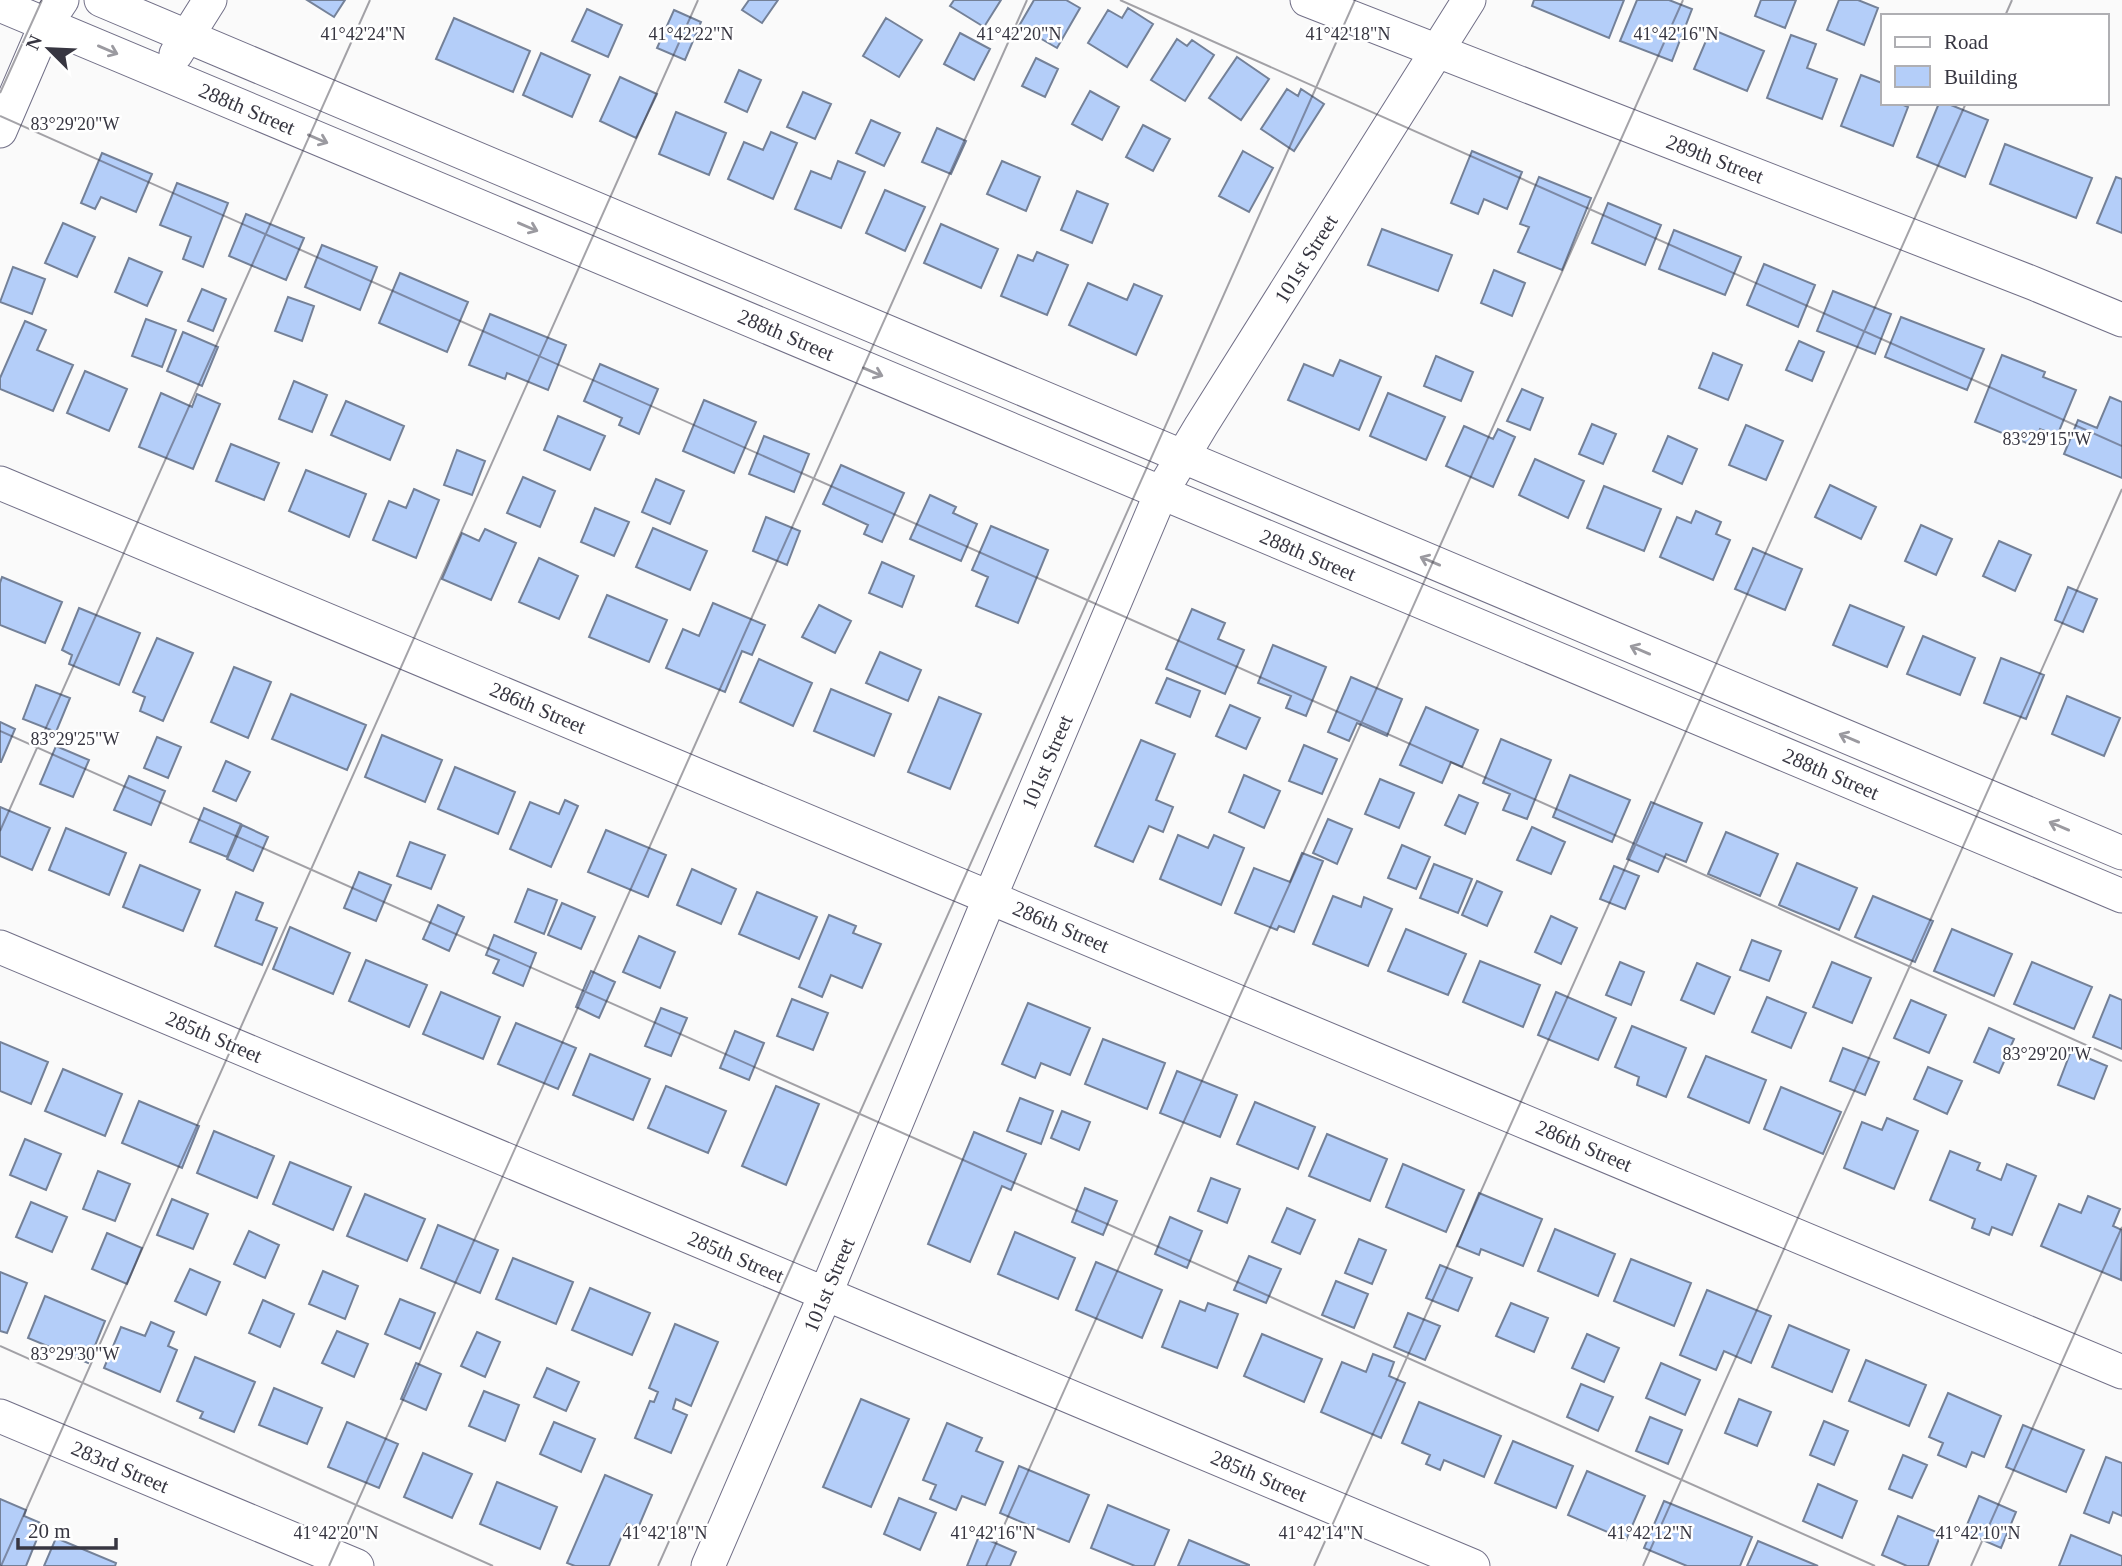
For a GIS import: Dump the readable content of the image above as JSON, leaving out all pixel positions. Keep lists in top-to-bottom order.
{
  "streets": {
    "street": [
      "288th Street",
      "289th Street",
      "101st Street",
      "286th Street",
      "285th Street",
      "283rd Street"
    ]
  },
  "crossings": [
    ["288th Street", "101st Street"],
    ["289th Street", "101st Street"],
    ["101st Street", "286th Street"],
    ["101st Street", "285th Street"]
  ],
  "legend": ["Road", "Building"],
  "scale_bar": "20 m",
  "north": "top left",
  "coordinates": [
    "41°42'24\"N",
    "41°42'22\"N",
    "41°42'20\"N",
    "41°42'16\"N",
    "41°42'18\"N",
    "83°29'20\"W",
    "83°29'15\"W",
    "83°29'25\"W",
    "83°29'30\"W",
    "41°42'14\"N",
    "41°42'12\"N",
    "41°42'10\"N"
  ]
}
